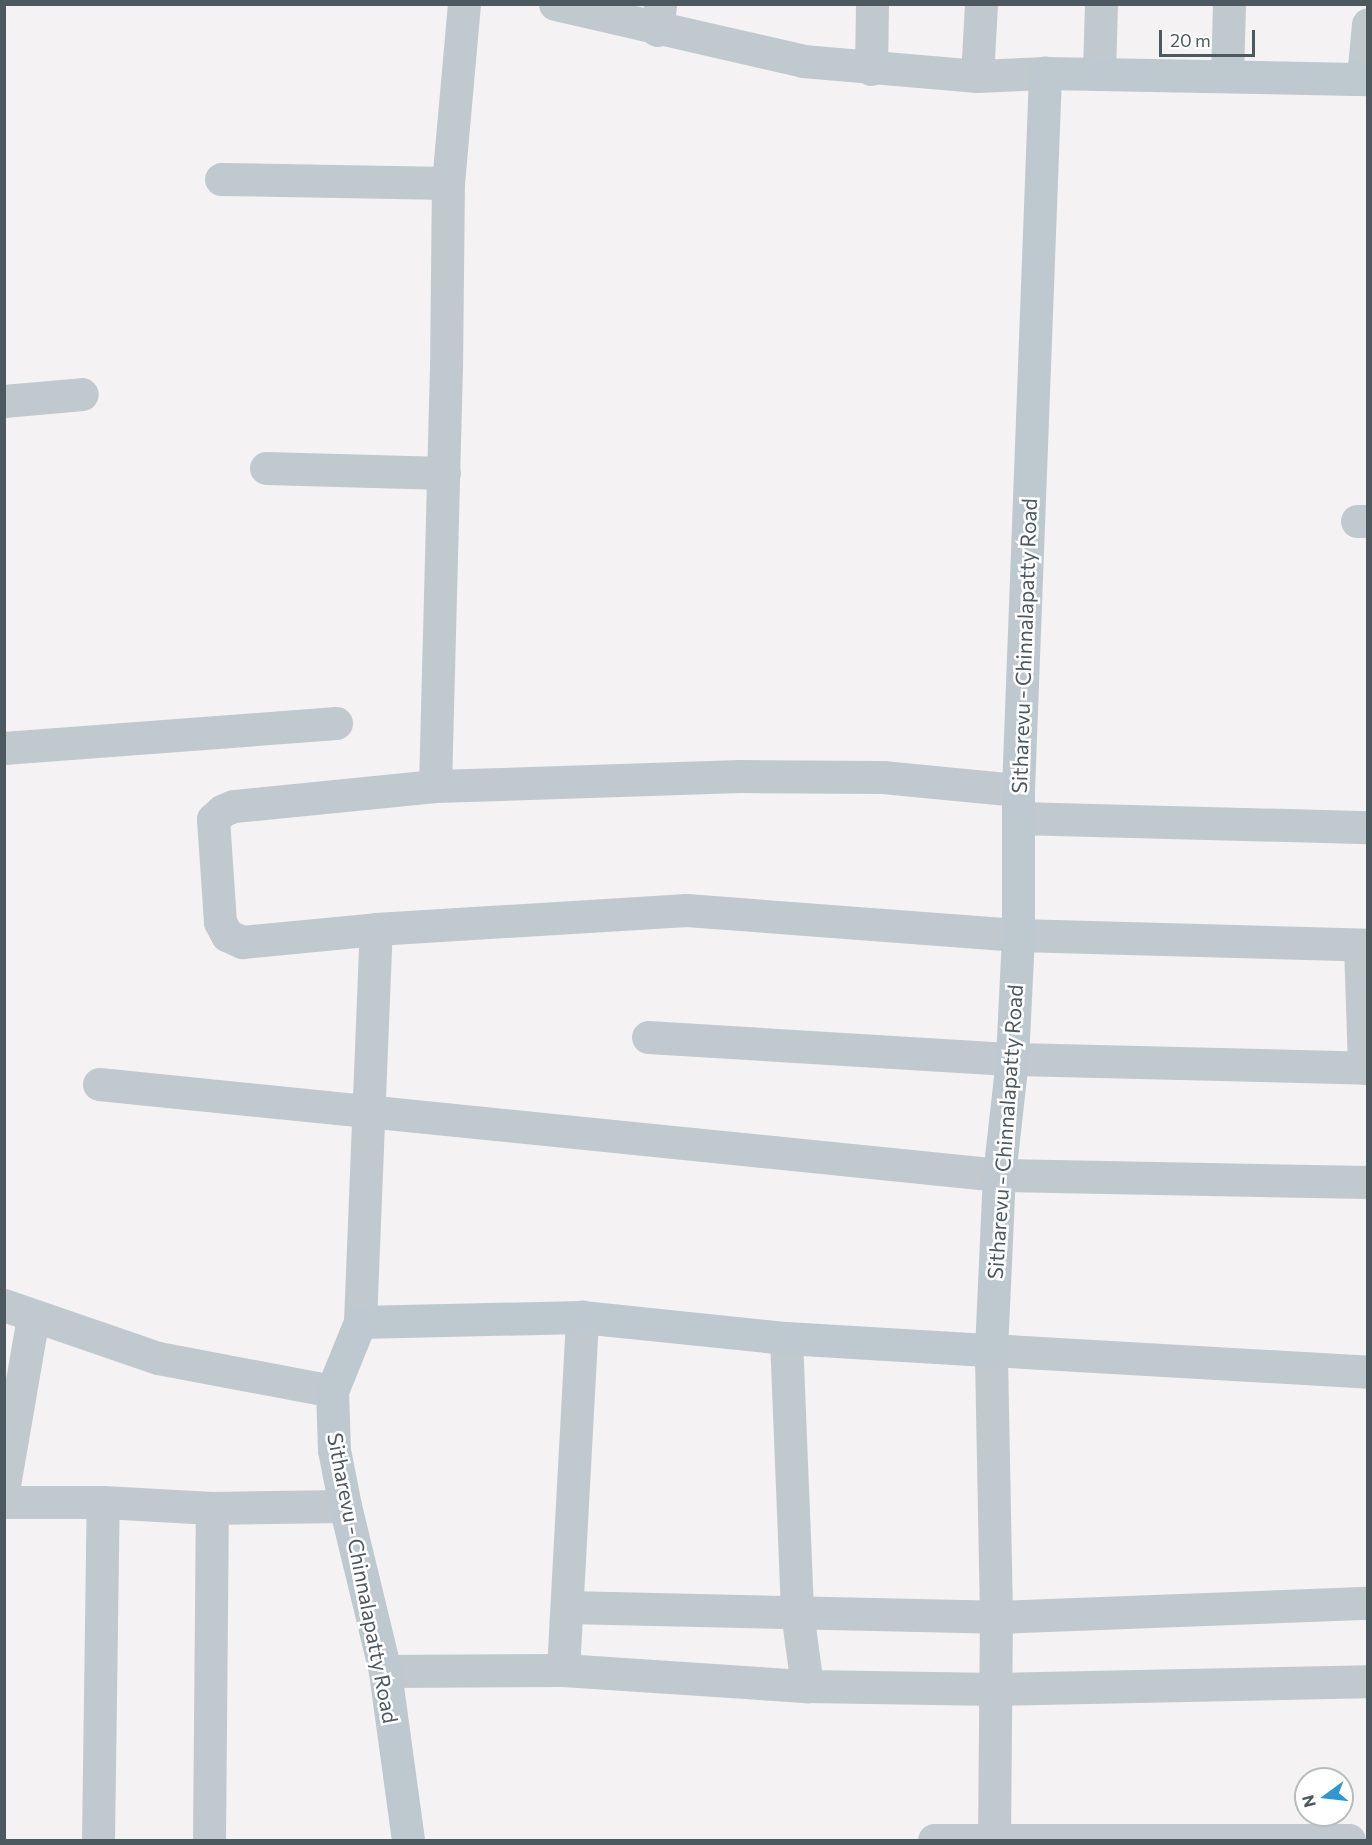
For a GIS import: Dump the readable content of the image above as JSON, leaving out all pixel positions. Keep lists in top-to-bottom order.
{
  "streets": {
    "main road": ["Sitharevu - Chinnalapatty Road"]
  },
  "scale_bar": "20 m",
  "north": "left"
}
